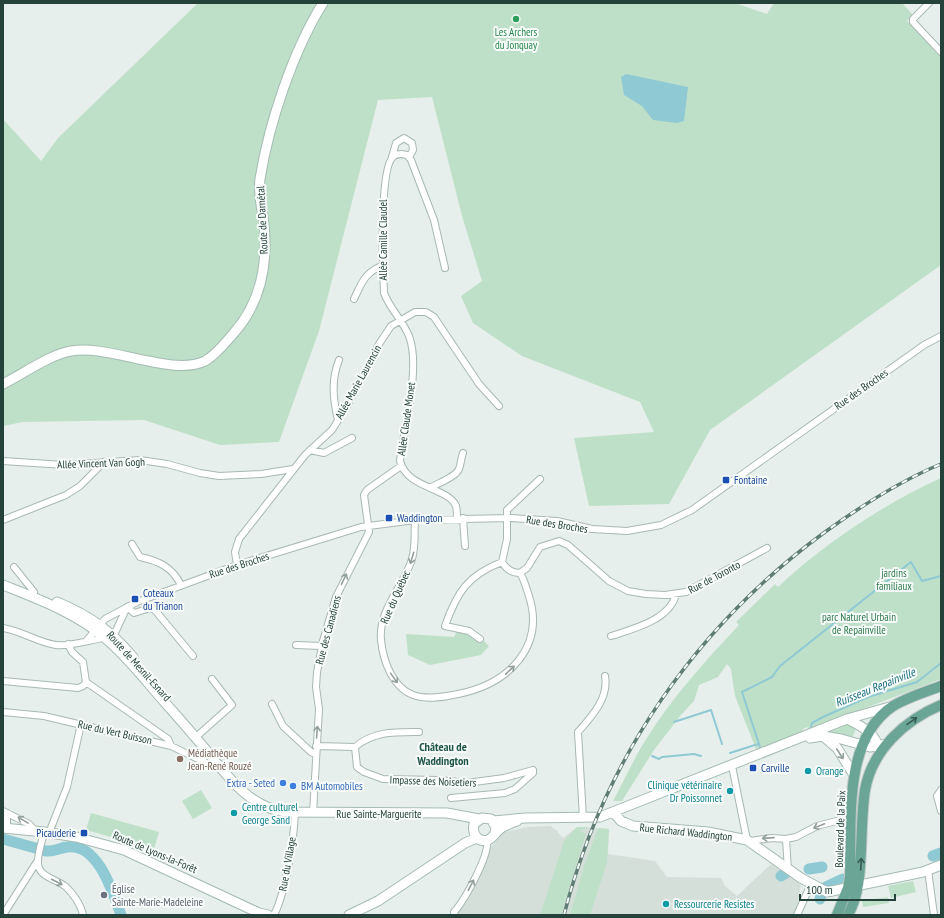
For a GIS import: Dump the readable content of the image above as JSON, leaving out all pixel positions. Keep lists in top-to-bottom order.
{
  "streets": {
    "main road": [
      "Route de Darnétal",
      "Route de Mesnil-Esnard",
      "Rue Sainte-Marguerite",
      "Boulevard de la Paix",
      "Rue Richard Waddington",
      "Route de Lyons-la-Forêt"
    ],
    "street": [
      "Allée Camille Claudel",
      "Allée Marie Laurencin",
      "Rue des Broches",
      "Allée Claude Monet",
      "Allée Vincent Van Gogh",
      "Rue de Toronto",
      "Rue du Québec",
      "Rue des Canadiens",
      "Rue du Vert Buisson",
      "Impasse des Noisetiers",
      "Rue du Village"
    ]
  },
  "crossings": [
    ["Allée Camille Claudel", "Allée Marie Laurencin"],
    ["Allée Camille Claudel", "Allée Claude Monet"],
    ["Allée Marie Laurencin", "Rue des Broches"],
    ["Allée Marie Laurencin", "Allée Claude Monet"],
    ["Allée Marie Laurencin", "Allée Vincent Van Gogh"],
    ["Rue des Broches", "Allée Claude Monet"],
    ["Rue des Broches", "Rue du Québec"],
    ["Rue des Broches", "Rue des Canadiens"],
    ["Rue des Broches", "Route de Mesnil-Esnard"],
    ["Allée Claude Monet", "Rue des Canadiens"],
    ["Rue de Toronto", "Rue du Québec"],
    ["Rue des Canadiens", "Rue Sainte-Marguerite"],
    ["Route de Mesnil-Esnard", "Rue du Vert Buisson"],
    ["Route de Mesnil-Esnard", "Rue Sainte-Marguerite"],
    ["Rue du Vert Buisson", "Rue Sainte-Marguerite"],
    ["Rue Sainte-Marguerite", "Rue du Village"],
    ["Boulevard de la Paix", "Rue Richard Waddington"]
  ],
  "one_way": ["Rue des Canadiens"],
  "districts": ["Château de Waddington"],
  "water": ["Ruisseau Repainville"],
  "parks": ["jardins familiaux", "parc Naturel Urbain de Repainville"],
  "places": {
    "other": [
      "Les Archers du Jonquay",
      "Médiathèque Jean-René Rouzé",
      "Orange",
      "Extra - Seted",
      "BM Automobiles",
      "Clinique vétérinaire Dr Poissonnet",
      "Centre culturel George Sand",
      "Église Sainte-Marie-Madeleine",
      "Ressourcerie Resistes"
    ],
    "transit": [
      "Fontaine",
      "Waddington",
      "Coteaux du Trianon",
      "Carville",
      "Picauderie"
    ]
  },
  "scale_bar": "100 m"
}
